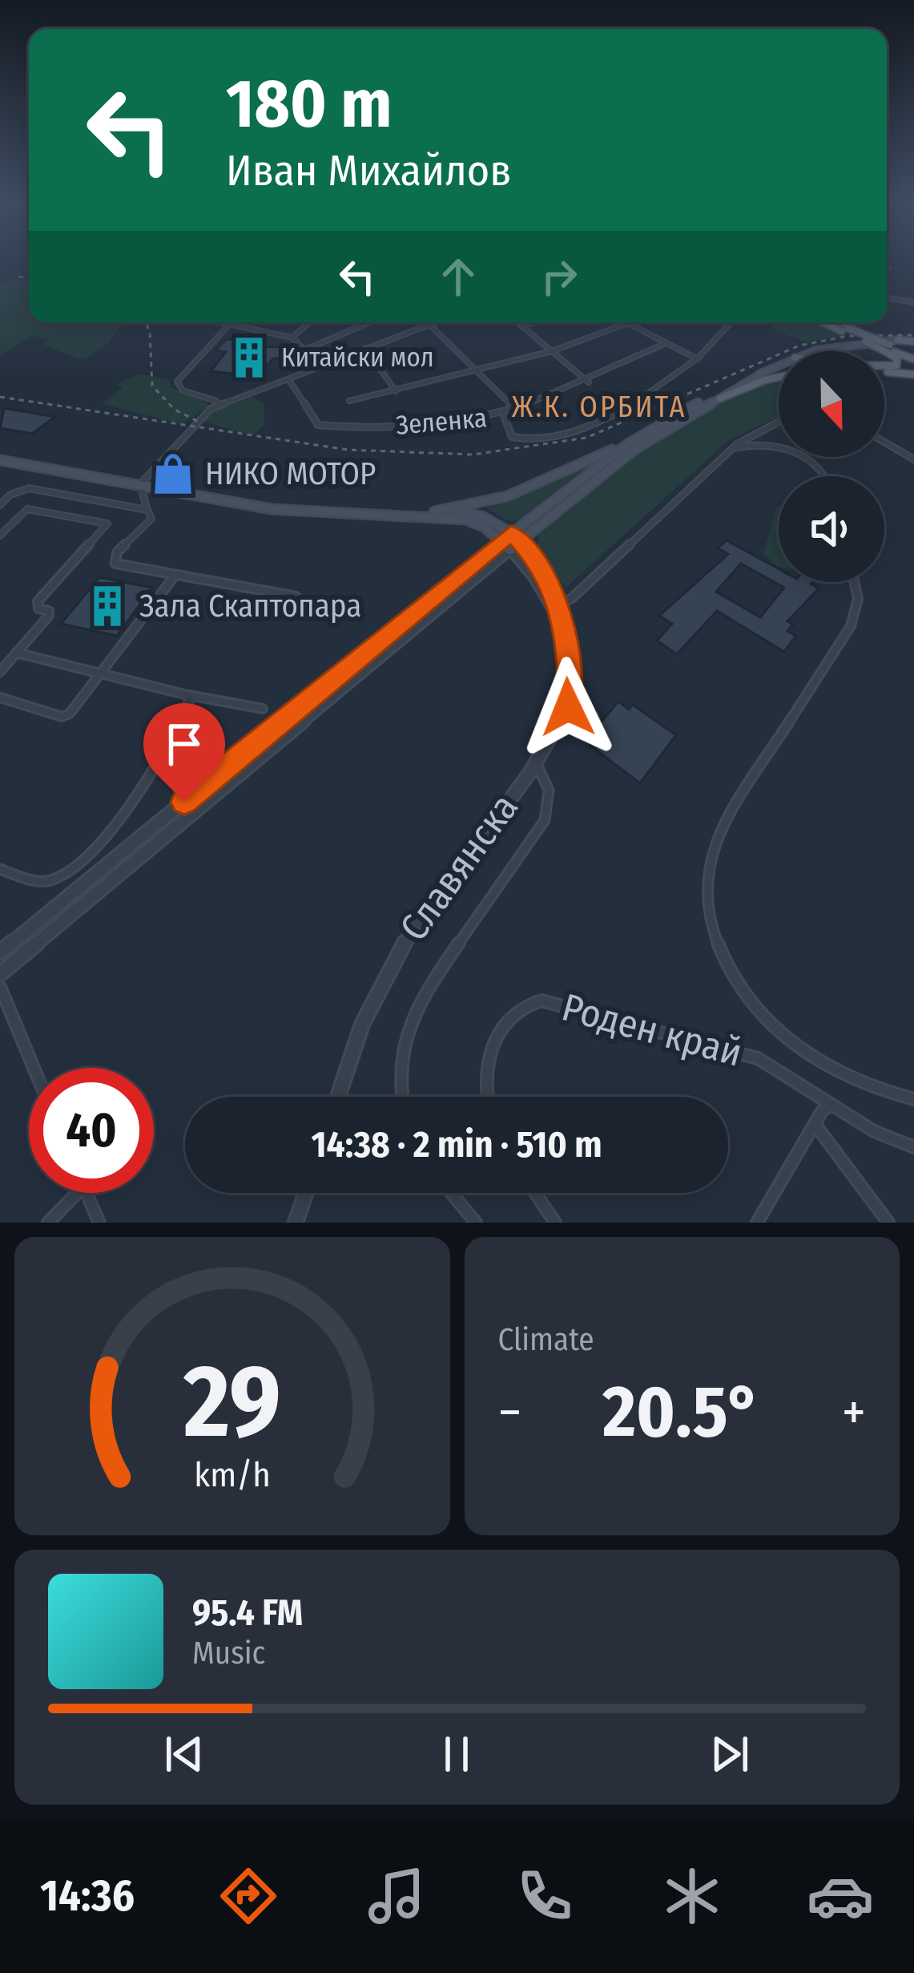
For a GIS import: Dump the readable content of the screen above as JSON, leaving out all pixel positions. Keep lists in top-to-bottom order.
{
  "streets": {
    "street": ["Зеленка", "Славянска", "Роден край"]
  },
  "districts": ["Ж.К. ОРБИТА"],
  "places": {
    "building": ["Китайски мол", "Зала Скаптопара"],
    "shop": ["НИКО МОТОР"]
  },
  "north": "bottom",
  "page": {
    "turn": ["180 m", "Иван Михайлов"],
    "limit": "40",
    "trip": "14:38 · 2 min · 510 m",
    "tile": "Climate",
    "heat": ["−", "20.5°", "+"],
    "song": ["95.4 FM", "Music"],
    "tabs": "14:36",
    "gauge": ["29", "km/h"]
  }
}
